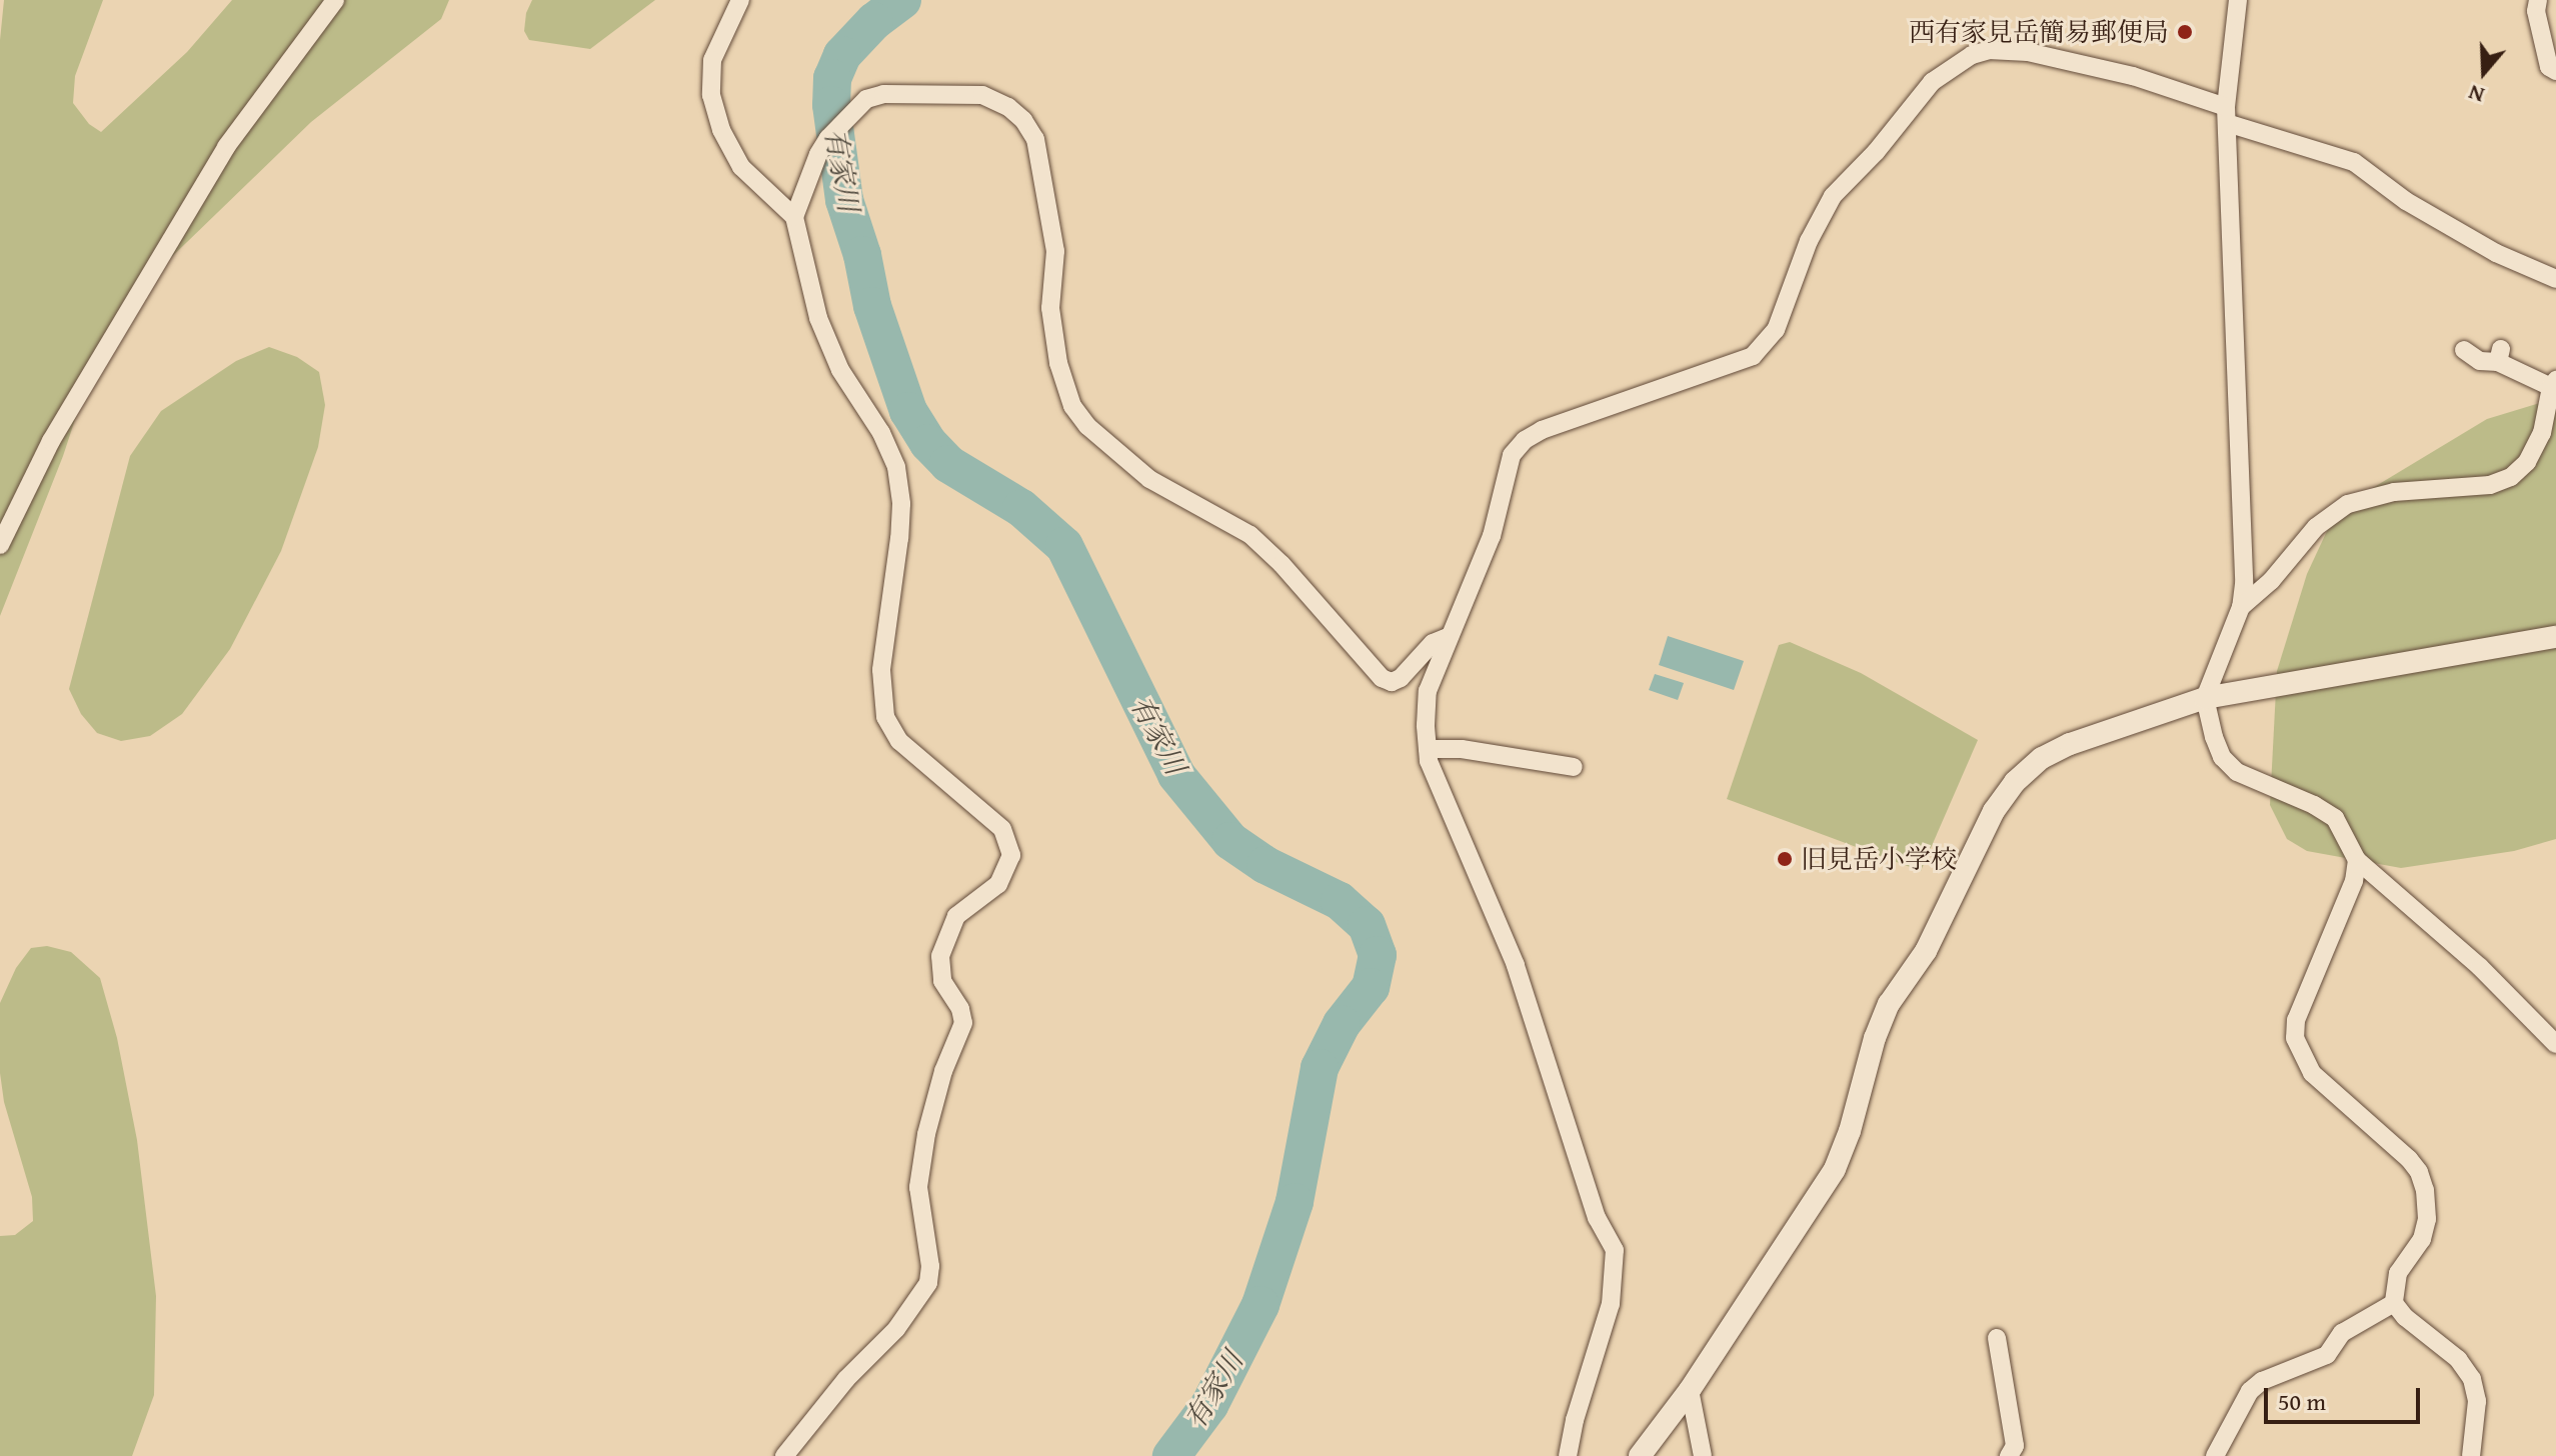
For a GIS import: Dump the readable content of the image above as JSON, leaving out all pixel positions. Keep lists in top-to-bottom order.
{
  "water": ["有家川"],
  "places": ["西有家見岳簡易郵便局", "旧見岳小学校"],
  "scale_bar": "50 m",
  "north": "bottom"
}
